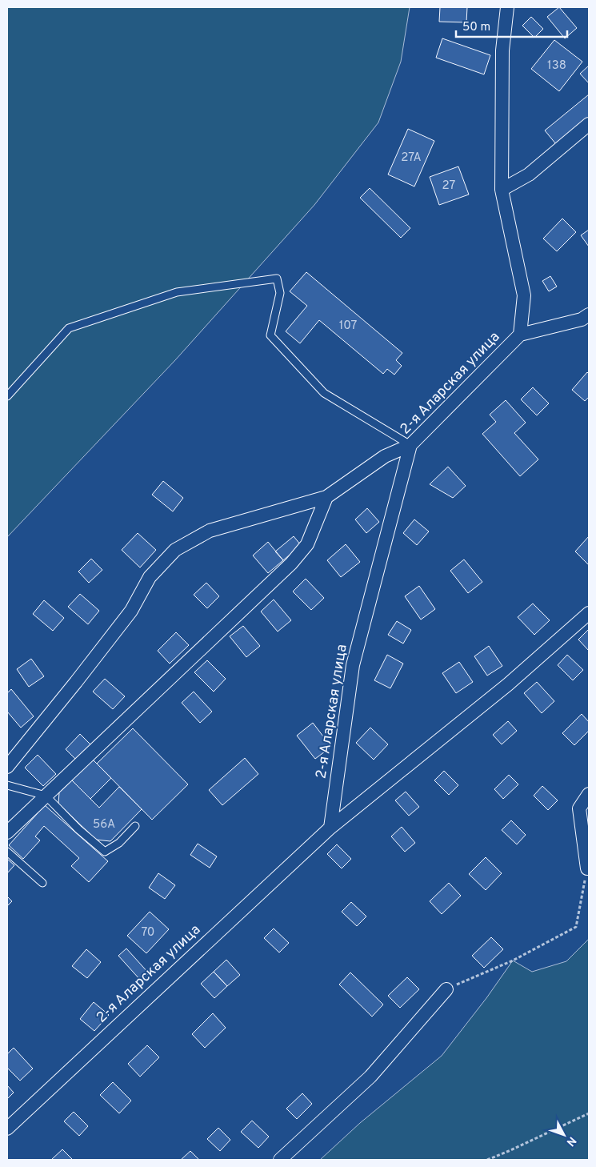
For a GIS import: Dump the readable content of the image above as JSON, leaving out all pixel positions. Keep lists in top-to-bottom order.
{
  "streets": {
    "street": ["2-я Аларская улица"]
  },
  "house_numbers": [
    "138",
    "27А",
    "27",
    "107",
    "56А",
    "70"
  ],
  "scale_bar": "50 m",
  "north": "bottom right"
}
